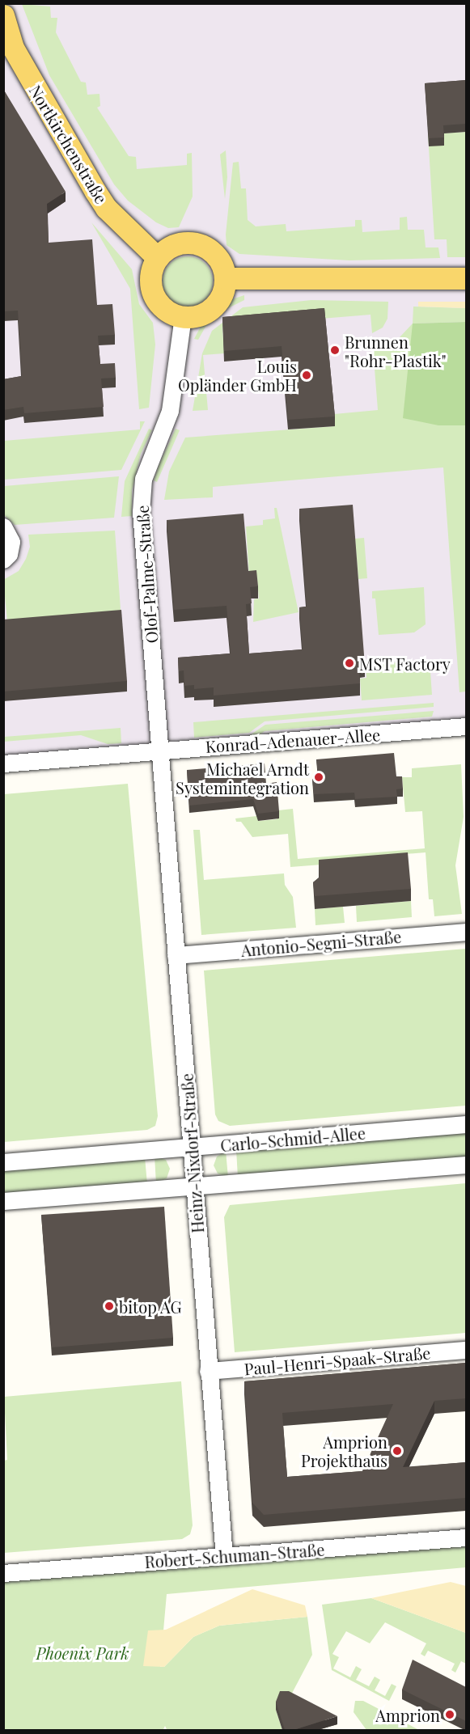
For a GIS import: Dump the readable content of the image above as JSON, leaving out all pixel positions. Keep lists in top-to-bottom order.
{
  "streets": {
    "main road": ["Nortkirchenstraße"],
    "street": [
      "Olof-Palme-Straße",
      "Konrad-Adenauer-Allee",
      "Antonio-Segni-Straße",
      "Carlo-Schmid-Allee",
      "Heinz-Nixdorf-Straße",
      "Paul-Henri-Spaak-Straße",
      "Robert-Schuman-Straße"
    ]
  },
  "crossings": [
    ["Nortkirchenstraße", "Olof-Palme-Straße"],
    ["Olof-Palme-Straße", "Konrad-Adenauer-Allee"],
    ["Olof-Palme-Straße", "Heinz-Nixdorf-Straße"],
    ["Konrad-Adenauer-Allee", "Heinz-Nixdorf-Straße"],
    ["Antonio-Segni-Straße", "Heinz-Nixdorf-Straße"],
    ["Carlo-Schmid-Allee", "Heinz-Nixdorf-Straße"],
    ["Heinz-Nixdorf-Straße", "Paul-Henri-Spaak-Straße"],
    ["Heinz-Nixdorf-Straße", "Robert-Schuman-Straße"]
  ],
  "parks": ["Phoenix Park"],
  "places": [
    "Brunnen \"Rohr-Plastik\"",
    "Louis Opländer GmbH",
    "MST Factory",
    "Michael Arndt Systemintegration",
    "bitop AG",
    "Amprion Projekthaus",
    "Amprion"
  ]
}
